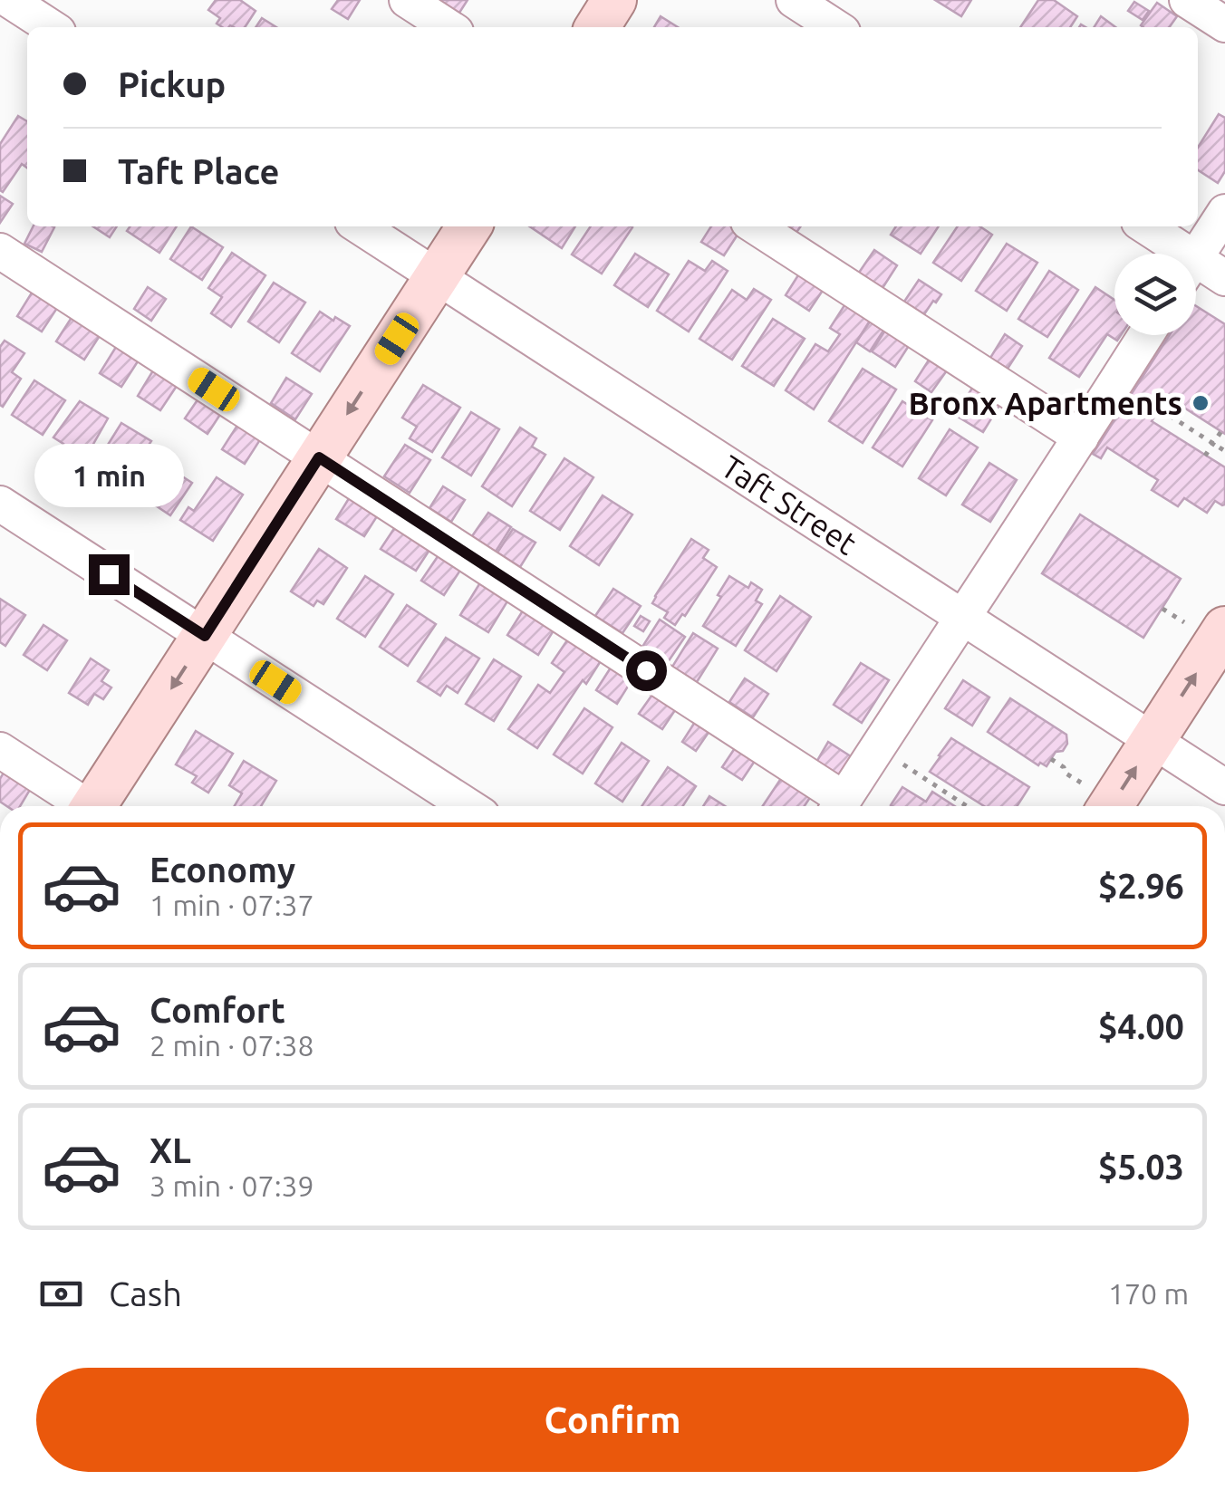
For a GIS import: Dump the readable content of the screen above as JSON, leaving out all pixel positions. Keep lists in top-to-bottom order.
{
  "streets": {
    "street": ["Taft Street"]
  },
  "places": ["Bronx Apartments"],
  "page": {
    "banner": ["Pickup", "Taft Place"],
    "bubble": "1 min",
    "list": [
      {
        "name": "Economy",
        "note": "1 min · 07:37",
        "value": "$2.96"
      },
      {
        "name": "Comfort",
        "note": "2 min · 07:38",
        "value": "$4.00"
      },
      {
        "name": "XL",
        "note": "3 min · 07:39",
        "value": "$5.03"
      }
    ],
    "pay": ["Cash", "170 m"],
    "buttons": "Confirm"
  }
}
